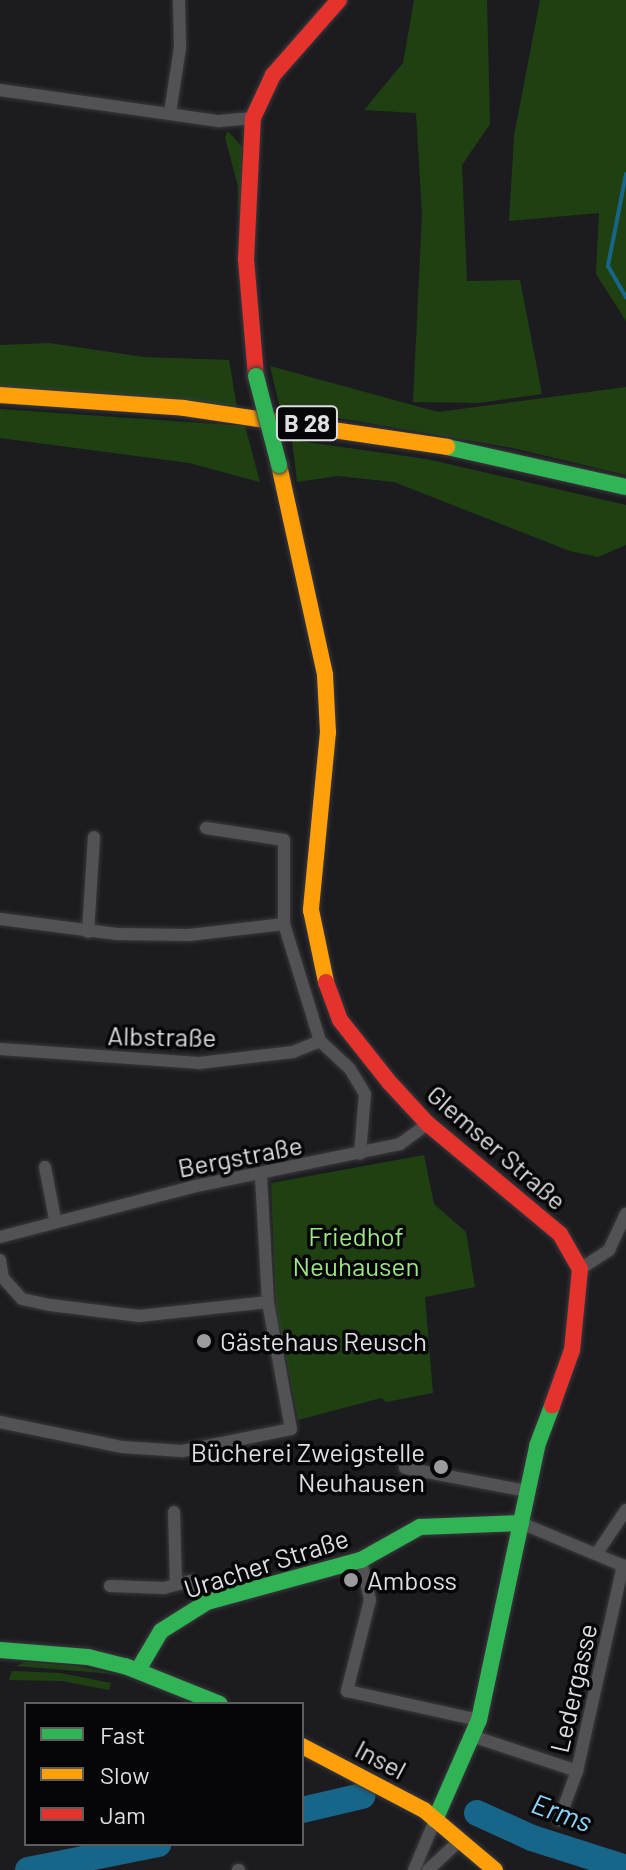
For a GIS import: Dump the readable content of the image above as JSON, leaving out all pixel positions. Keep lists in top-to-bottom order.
{
  "streets": {
    "street": [
      "B 28",
      "Albstraße",
      "Glemser Straße",
      "Bergstraße",
      "Uracher Straße",
      "Ledergasse",
      "Insel"
    ]
  },
  "crossings": [
    ["Glemser Straße", "Bergstraße"]
  ],
  "water": ["Erms"],
  "parks": ["Friedhof Neuhausen"],
  "places": ["Gästehaus Reusch", "Bücherei Zweigstelle Neuhausen", "Amboss"],
  "legend": ["Fast", "Slow", "Jam"]
}
